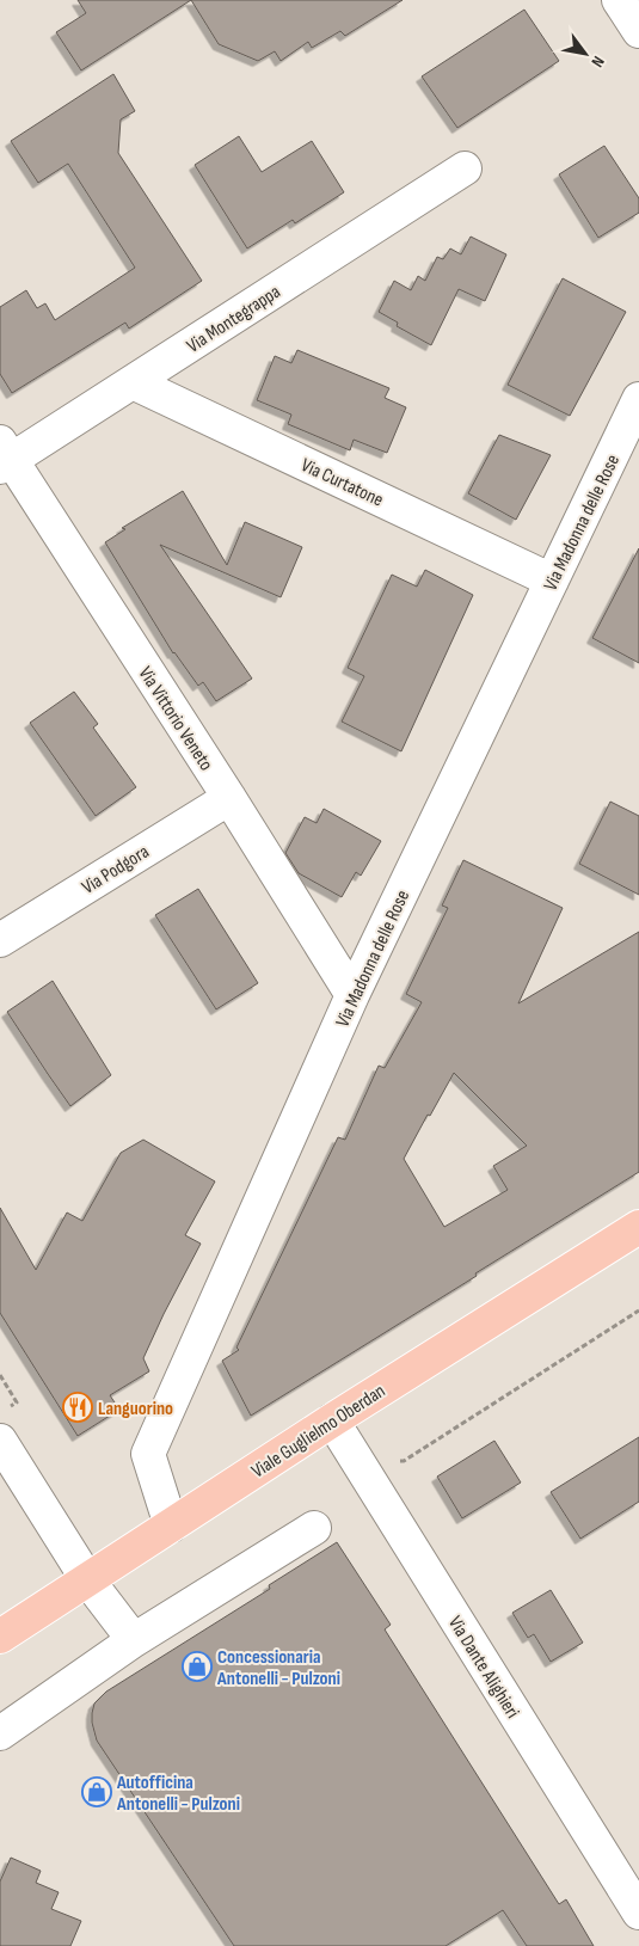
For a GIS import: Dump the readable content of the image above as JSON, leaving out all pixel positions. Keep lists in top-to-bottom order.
{
  "streets": {
    "main road": ["Viale Guglielmo Oberdan"],
    "street": [
      "Via Montegrappa",
      "Via Curtatone",
      "Via Madonna delle Rose",
      "Via Vittorio Veneto",
      "Via Podgora",
      "Via Dante Alighieri"
    ]
  },
  "crossings": [
    ["Via Montegrappa", "Via Curtatone"],
    ["Via Montegrappa", "Via Vittorio Veneto"],
    ["Via Curtatone", "Via Madonna delle Rose"],
    ["Via Madonna delle Rose", "Via Vittorio Veneto"],
    ["Via Madonna delle Rose", "Viale Guglielmo Oberdan"],
    ["Via Vittorio Veneto", "Via Podgora"],
    ["Viale Guglielmo Oberdan", "Via Dante Alighieri"]
  ],
  "places": {
    "restaurant": ["Languorino"],
    "shop": ["Concessionaria Antonelli - Pulzoni", "Autofficina Antonelli - Pulzoni"]
  },
  "north": "bottom right"
}
